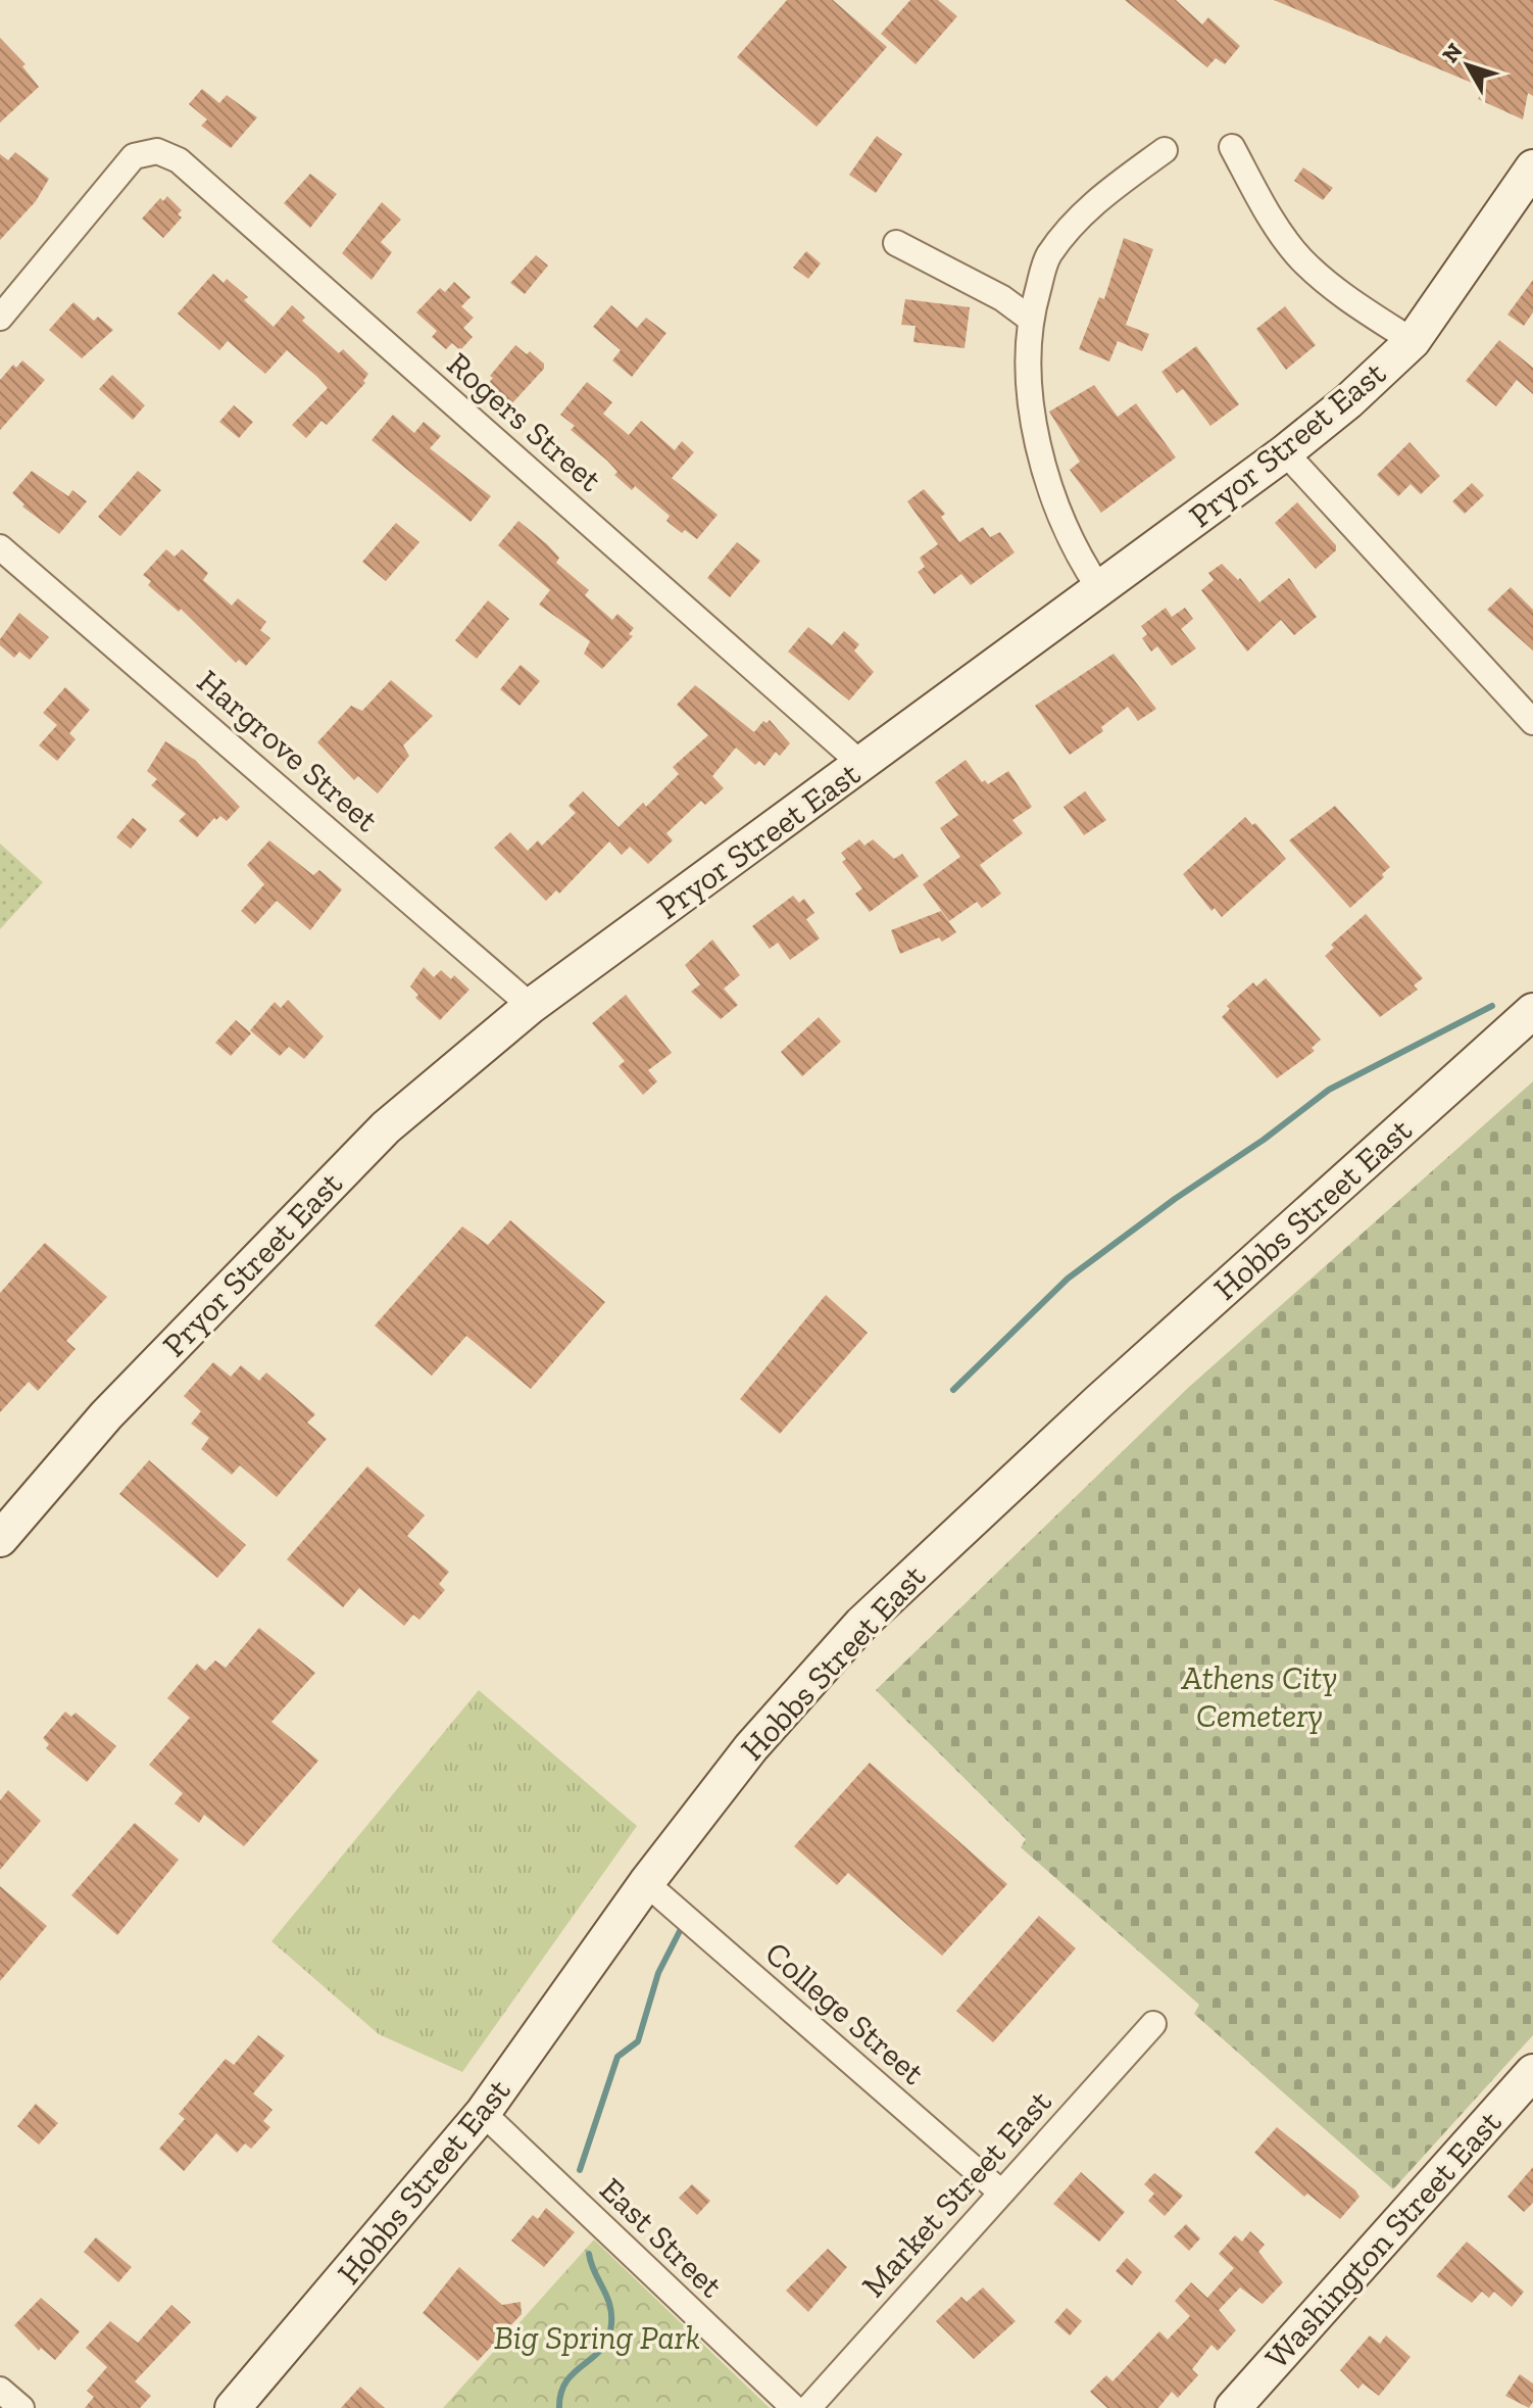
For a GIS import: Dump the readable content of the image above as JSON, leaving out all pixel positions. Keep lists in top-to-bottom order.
{
  "streets": {
    "street": [
      "Rogers Street",
      "Pryor Street East",
      "Hargrove Street",
      "Hobbs Street East",
      "College Street",
      "Market Street East",
      "East Street",
      "Washington Street East"
    ]
  },
  "crossings": [
    ["Rogers Street", "Pryor Street East"],
    ["Pryor Street East", "Hargrove Street"],
    ["Hobbs Street East", "College Street"],
    ["Hobbs Street East", "East Street"],
    ["College Street", "Market Street East"]
  ],
  "parks": ["Athens City Cemetery", "Big Spring Park"],
  "north": "top left"
}
